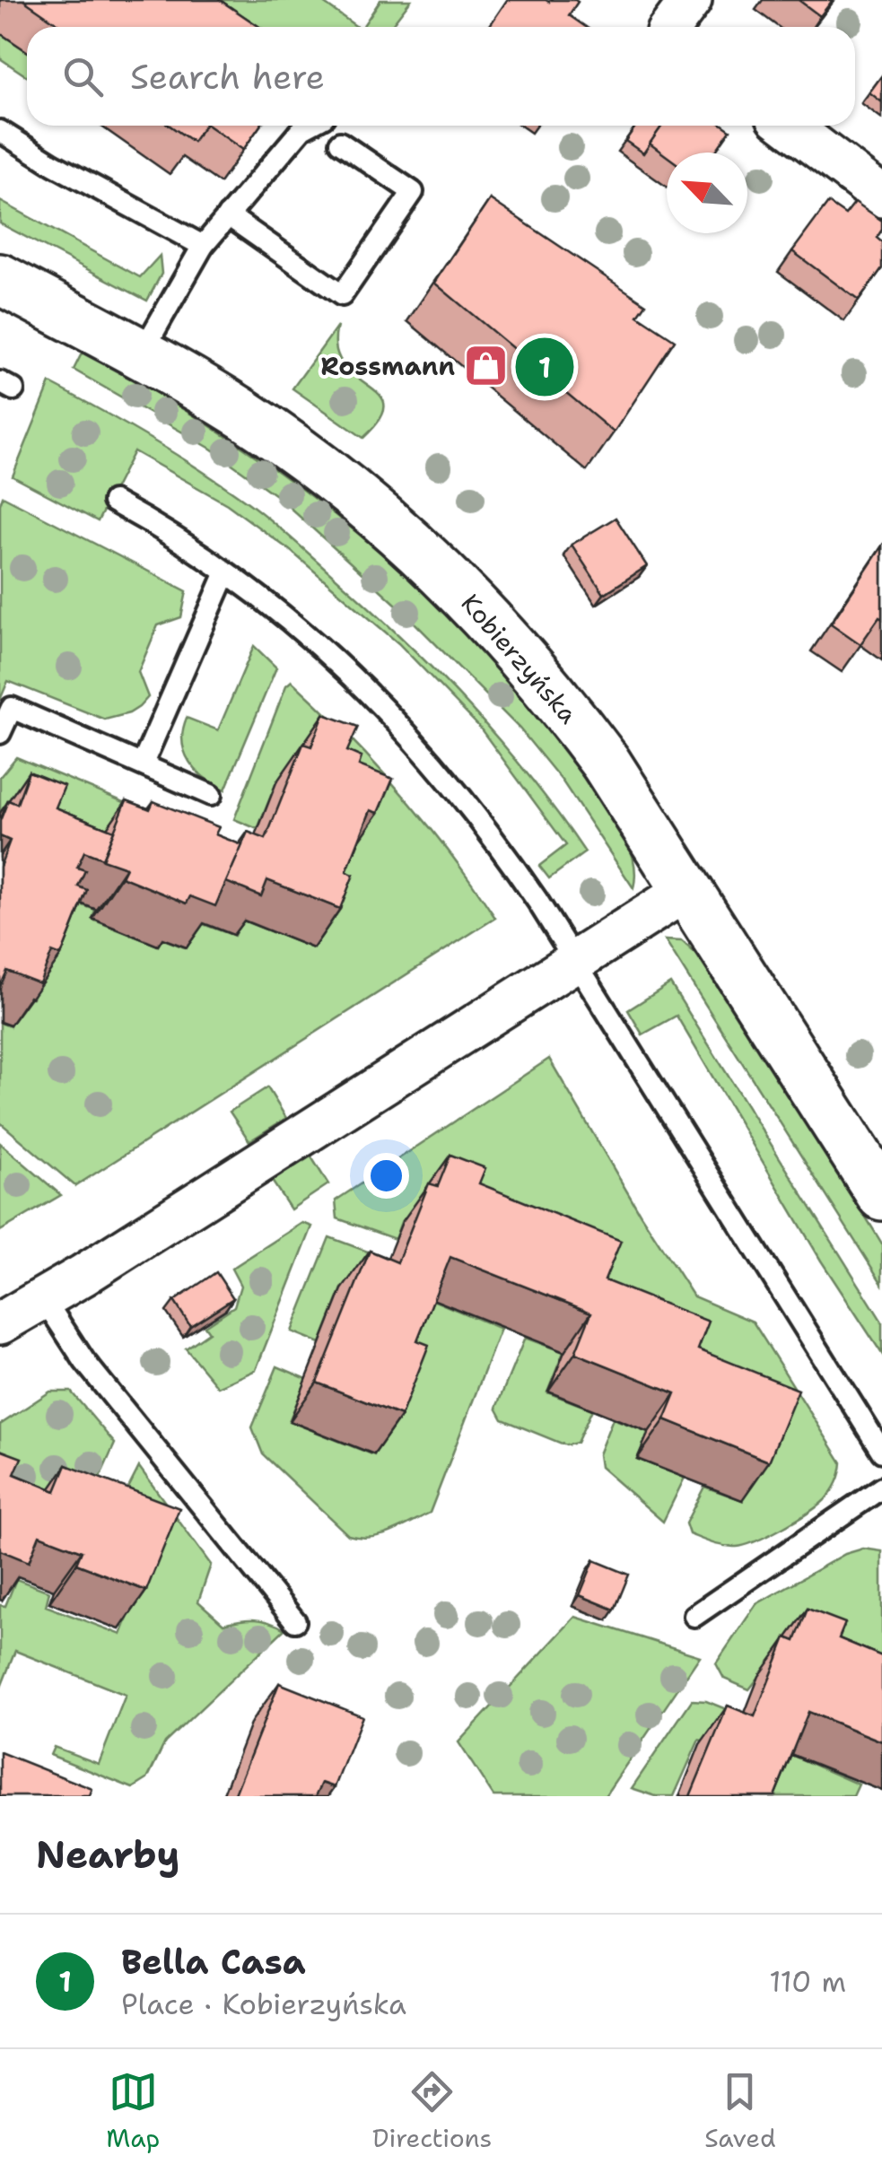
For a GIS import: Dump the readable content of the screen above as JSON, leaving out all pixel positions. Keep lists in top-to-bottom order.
{
  "streets": {
    "street": ["Kobierzyńska"]
  },
  "places": {
    "shop": ["Rossmann"]
  },
  "north": "top left",
  "page": {
    "search": "Search here",
    "pins": "1",
    "heading": "Nearby",
    "list": [
      {
        "mark": "1",
        "name": "Bella Casa",
        "note": "Place · Kobierzyńska",
        "value": "110 m"
      }
    ],
    "nav": ["Map", "Directions", "Saved"]
  }
}
